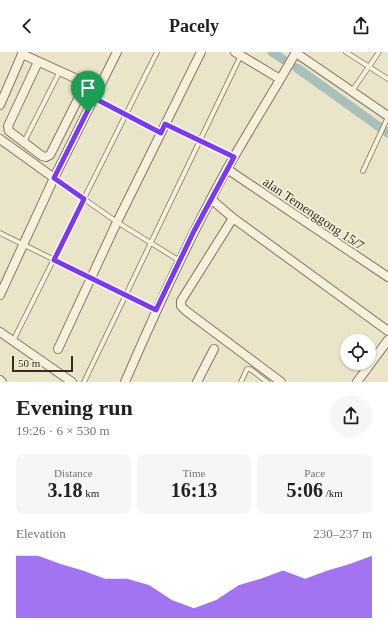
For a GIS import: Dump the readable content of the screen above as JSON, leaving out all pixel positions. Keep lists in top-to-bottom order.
{
  "streets": {
    "street": ["alan Temenggong 15/7"]
  },
  "scale_bar": "50 m",
  "page": {
    "header": "Pacely",
    "scale": "50 m",
    "heading": ["Evening run", "19:26 · 6 × 530 m"],
    "stats": [
      ["Distance", "3.18 km"],
      ["Time", "16:13"],
      ["Pace", "5:06 /km"]
    ],
    "chart": ["Elevation", "230–237 m"]
  }
}
